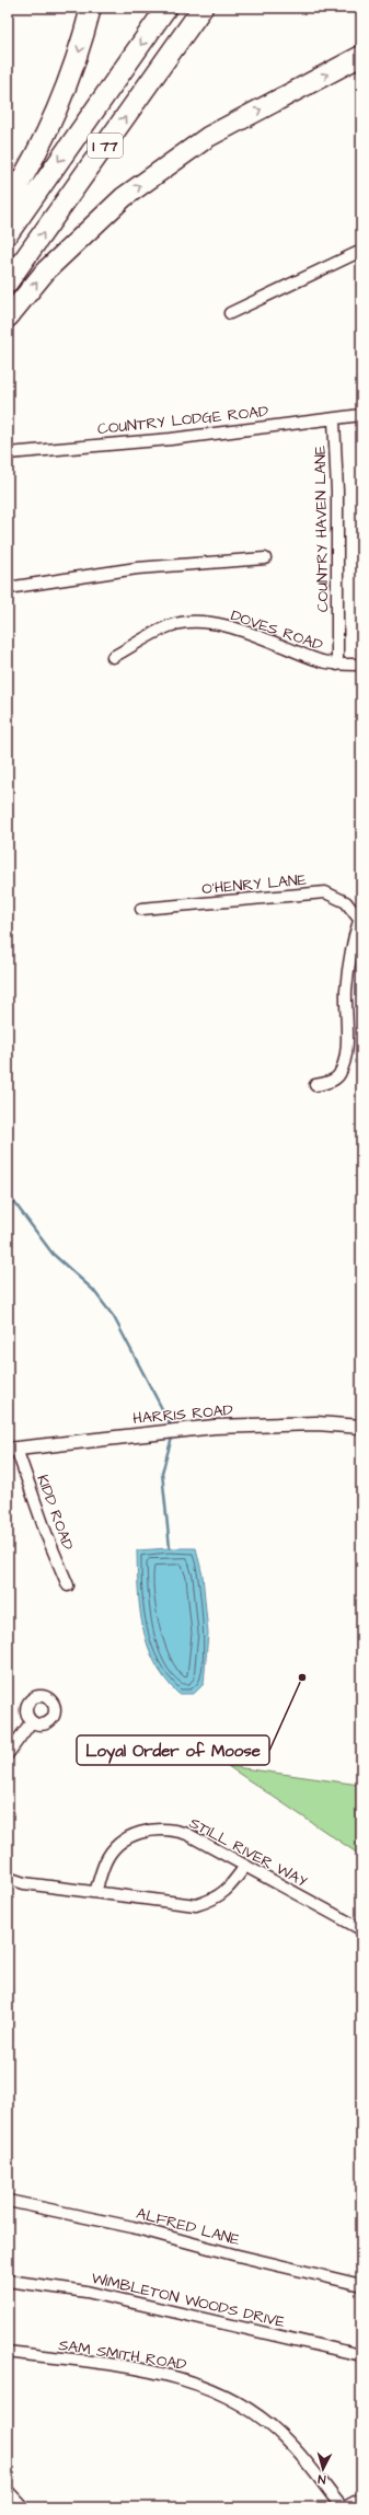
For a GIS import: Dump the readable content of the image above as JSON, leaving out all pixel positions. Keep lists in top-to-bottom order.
{
  "streets": {
    "highway": ["I 77"],
    "street": [
      "COUNTRY LODGE ROAD",
      "COUNTRY HAVEN LANE",
      "DOVES ROAD",
      "O'HENRY LANE",
      "HARRIS ROAD",
      "KIDD ROAD",
      "STILL RIVER WAY",
      "ALFRED LANE",
      "WIMBLETON WOODS DRIVE",
      "SAM SMITH ROAD"
    ]
  },
  "crossings": [
    ["COUNTRY LODGE ROAD", "COUNTRY HAVEN LANE"],
    ["COUNTRY HAVEN LANE", "DOVES ROAD"],
    ["HARRIS ROAD", "KIDD ROAD"]
  ],
  "places": ["Loyal Order of Moose"],
  "north": "bottom"
}
